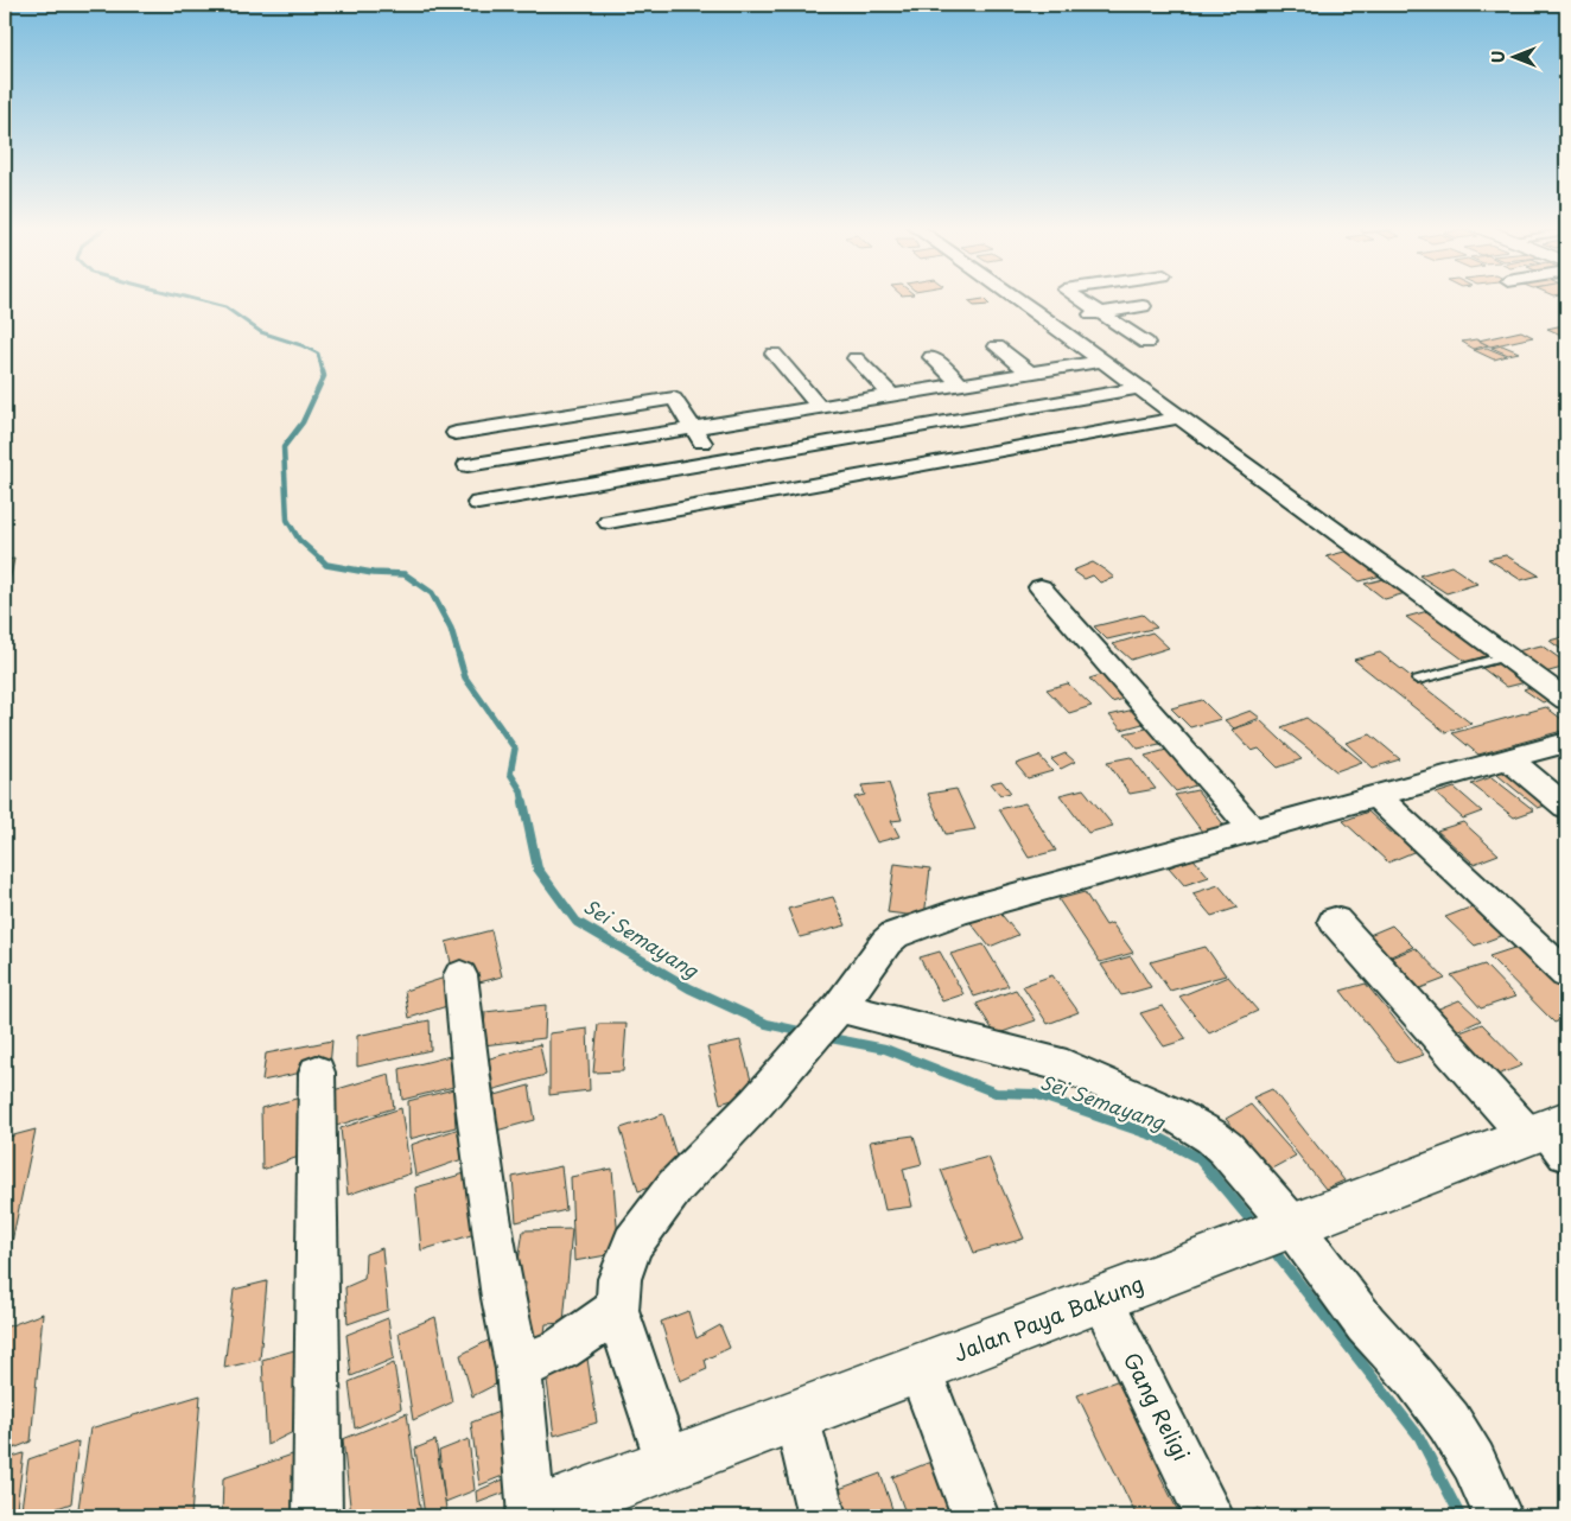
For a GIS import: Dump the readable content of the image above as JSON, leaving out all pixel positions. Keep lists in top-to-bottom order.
{
  "streets": {
    "main road": ["Jalan Paya Bakung"],
    "street": ["Gang Religi"]
  },
  "crossings": [
    ["Jalan Paya Bakung", "Gang Religi"]
  ],
  "water": ["Sei Semayang"],
  "north": "left"
}
